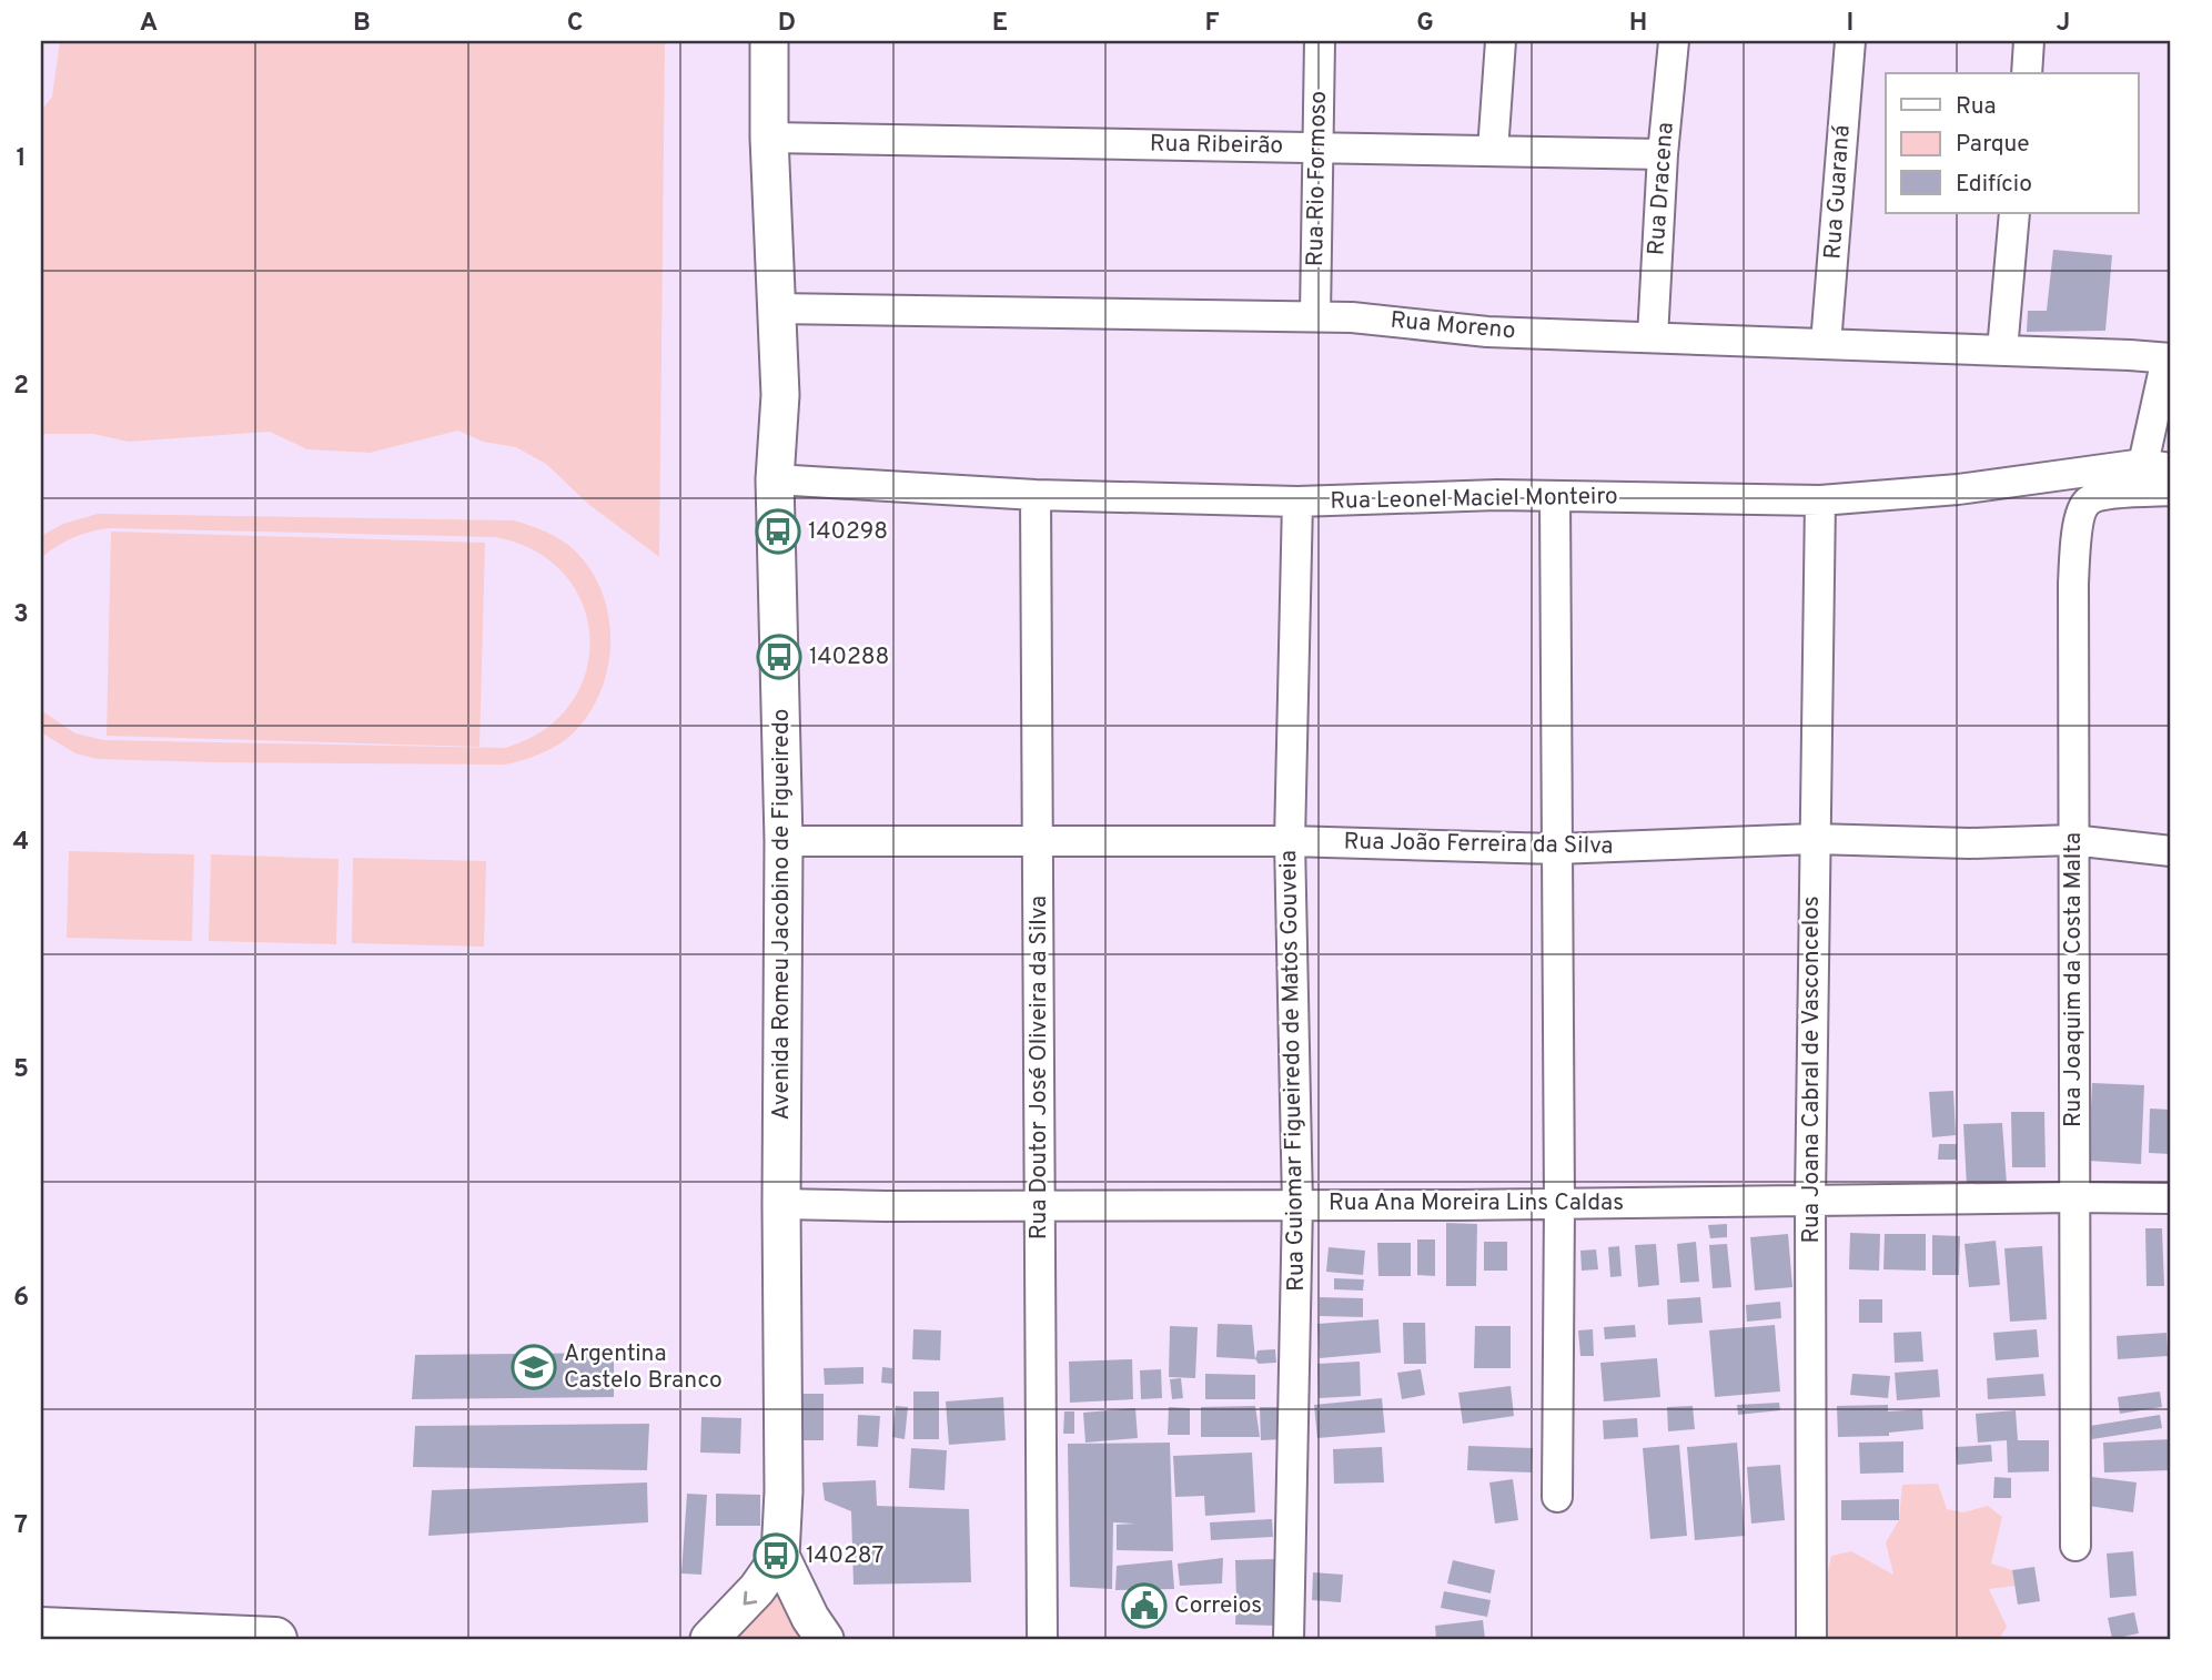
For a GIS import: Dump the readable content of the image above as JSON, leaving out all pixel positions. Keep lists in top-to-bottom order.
{
  "streets": {
    "street": [
      "Rua Ribeirão",
      "Rua Rio Formoso",
      "Rua Dracena",
      "Rua Guaraná",
      "Rua Moreno",
      "Rua Leonel Maciel Monteiro",
      "Rua João Ferreira da Silva",
      "Avenida Romeu Jacobino de Figueiredo",
      "Rua Joaquim da Costa Malta",
      "Rua Doutor José Oliveira da Silva",
      "Rua Joana Cabral de Vasconcelos",
      "Rua Guiomar Figueiredo de Matos Gouveia",
      "Rua Ana Moreira Lins Caldas"
    ]
  },
  "crossings": [
    ["Rua Ribeirão", "Rua Rio Formoso"],
    ["Rua Ribeirão", "Rua Dracena"],
    ["Rua Ribeirão", "Avenida Romeu Jacobino de Figueiredo"],
    ["Rua Rio Formoso", "Rua Moreno"],
    ["Rua Dracena", "Rua Moreno"],
    ["Rua Guaraná", "Rua Moreno"],
    ["Rua Moreno", "Avenida Romeu Jacobino de Figueiredo"],
    ["Rua Leonel Maciel Monteiro", "Avenida Romeu Jacobino de Figueiredo"],
    ["Rua Leonel Maciel Monteiro", "Rua Doutor José Oliveira da Silva"],
    ["Rua Leonel Maciel Monteiro", "Rua Joana Cabral de Vasconcelos"],
    ["Rua Leonel Maciel Monteiro", "Rua Guiomar Figueiredo de Matos Gouveia"],
    ["Rua João Ferreira da Silva", "Avenida Romeu Jacobino de Figueiredo"],
    ["Rua João Ferreira da Silva", "Rua Joaquim da Costa Malta"],
    ["Rua João Ferreira da Silva", "Rua Doutor José Oliveira da Silva"],
    ["Rua João Ferreira da Silva", "Rua Joana Cabral de Vasconcelos"],
    ["Rua João Ferreira da Silva", "Rua Guiomar Figueiredo de Matos Gouveia"],
    ["Avenida Romeu Jacobino de Figueiredo", "Rua Ana Moreira Lins Caldas"],
    ["Rua Joaquim da Costa Malta", "Rua Ana Moreira Lins Caldas"],
    ["Rua Doutor José Oliveira da Silva", "Rua Ana Moreira Lins Caldas"],
    ["Rua Joana Cabral de Vasconcelos", "Rua Ana Moreira Lins Caldas"],
    ["Rua Guiomar Figueiredo de Matos Gouveia", "Rua Ana Moreira Lins Caldas"]
  ],
  "places": {
    "bus stop": ["140298", "140288", "140287"],
    "school or university": ["Argentina Castelo Branco"],
    "public building": ["Correios"]
  },
  "legend": ["Rua", "Parque", "Edifício"],
  "grid": {
    "columns": [
      "A",
      "B",
      "C",
      "D",
      "E",
      "F",
      "G",
      "H",
      "I",
      "J"
    ],
    "rows": [
      "1",
      "2",
      "3",
      "4",
      "5",
      "6",
      "7"
    ]
  }
}
